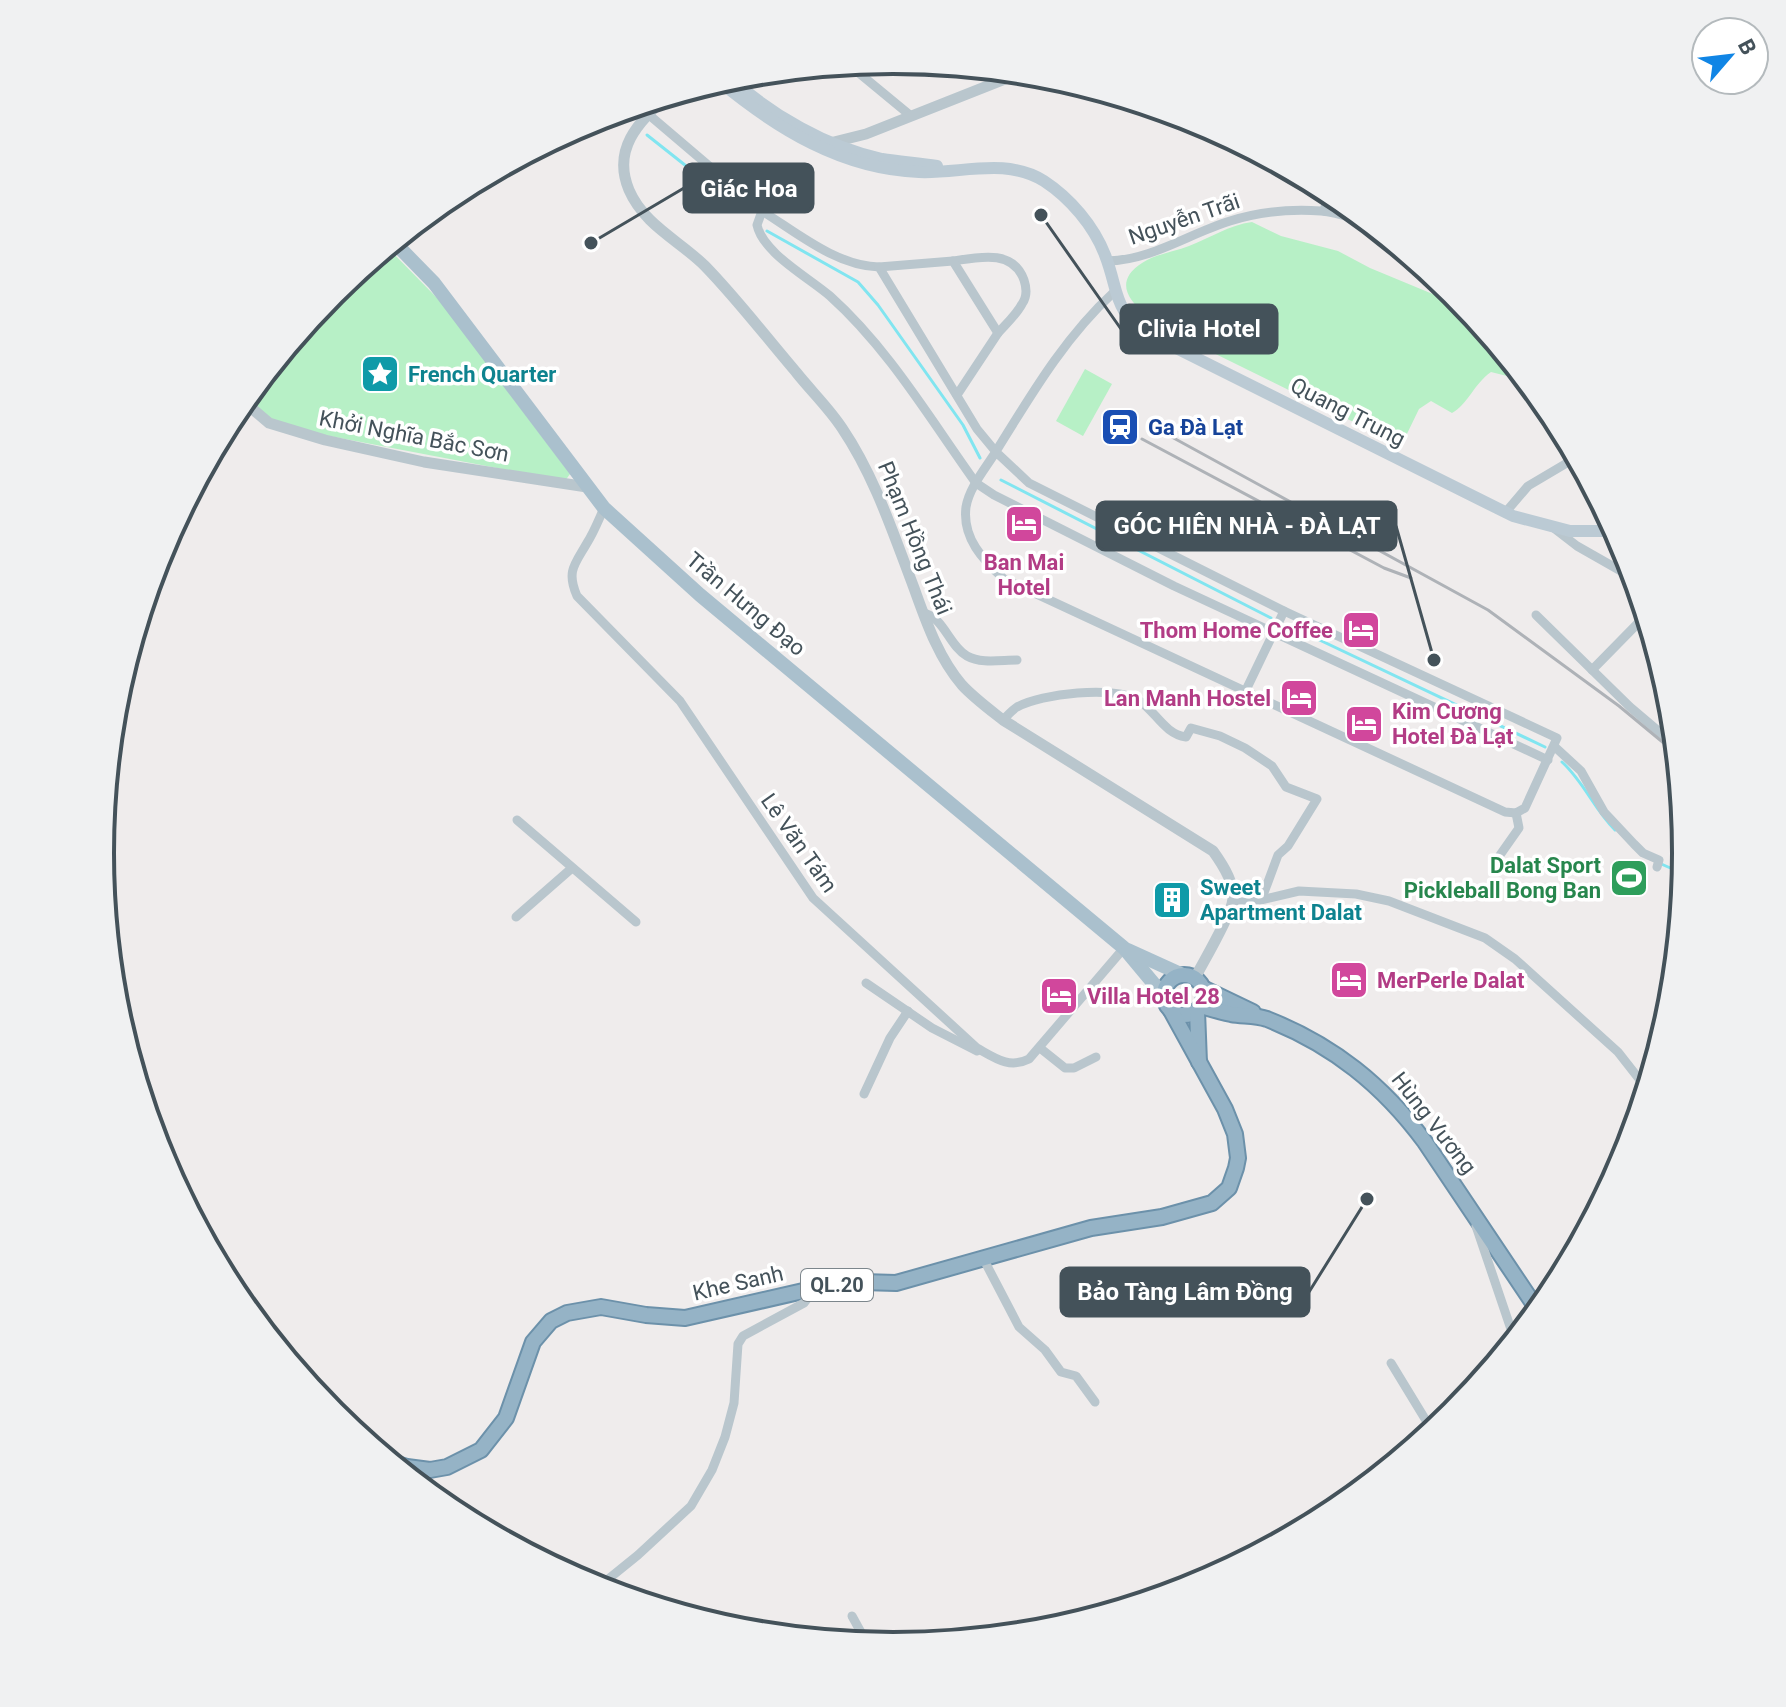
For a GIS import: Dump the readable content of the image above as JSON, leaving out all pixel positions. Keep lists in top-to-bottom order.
{
  "streets": {
    "highway": ["Hùng Vương", "Khe Sanh", "QL.20"],
    "main road": ["Nguyễn Trãi", "Quang Trung", "Trần Hưng Đạo"],
    "street": ["Khởi Nghĩa Bắc Sơn", "Phạm Hồng Thái", "Lê Văn Tám"]
  },
  "crossings": [
    ["Nguyễn Trãi", "Quang Trung"],
    ["Khởi Nghĩa Bắc Sơn", "Trần Hưng Đạo"],
    ["Trần Hưng Đạo", "Lê Văn Tám"],
    ["Trần Hưng Đạo", "Hùng Vương"],
    ["Trần Hưng Đạo", "Khe Sanh"],
    ["Trần Hưng Đạo", "QL.20"],
    ["Hùng Vương", "Khe Sanh"],
    ["Hùng Vương", "QL.20"],
    ["Khe Sanh", "QL.20"]
  ],
  "places": {
    "other": [
      "Clivia Hotel",
      "Giác Hoa",
      "GÓC HIÊN NHÀ - ĐÀ LẠT",
      "Bảo Tàng Lâm Đồng"
    ],
    "place": ["French Quarter"],
    "station": ["Ga Đà Lạt"],
    "hotel": [
      "Ban Mai Hotel",
      "Thom Home Coffee",
      "Lan Manh Hostel",
      "Kim Cương Hotel Đà Lạt",
      "MerPerle Dalat",
      "Villa Hotel 28"
    ],
    "sports": ["Dalat Sport Pickleball Bong Ban"],
    "building": ["Sweet Apartment Dalat"]
  },
  "north": "top right"
}
